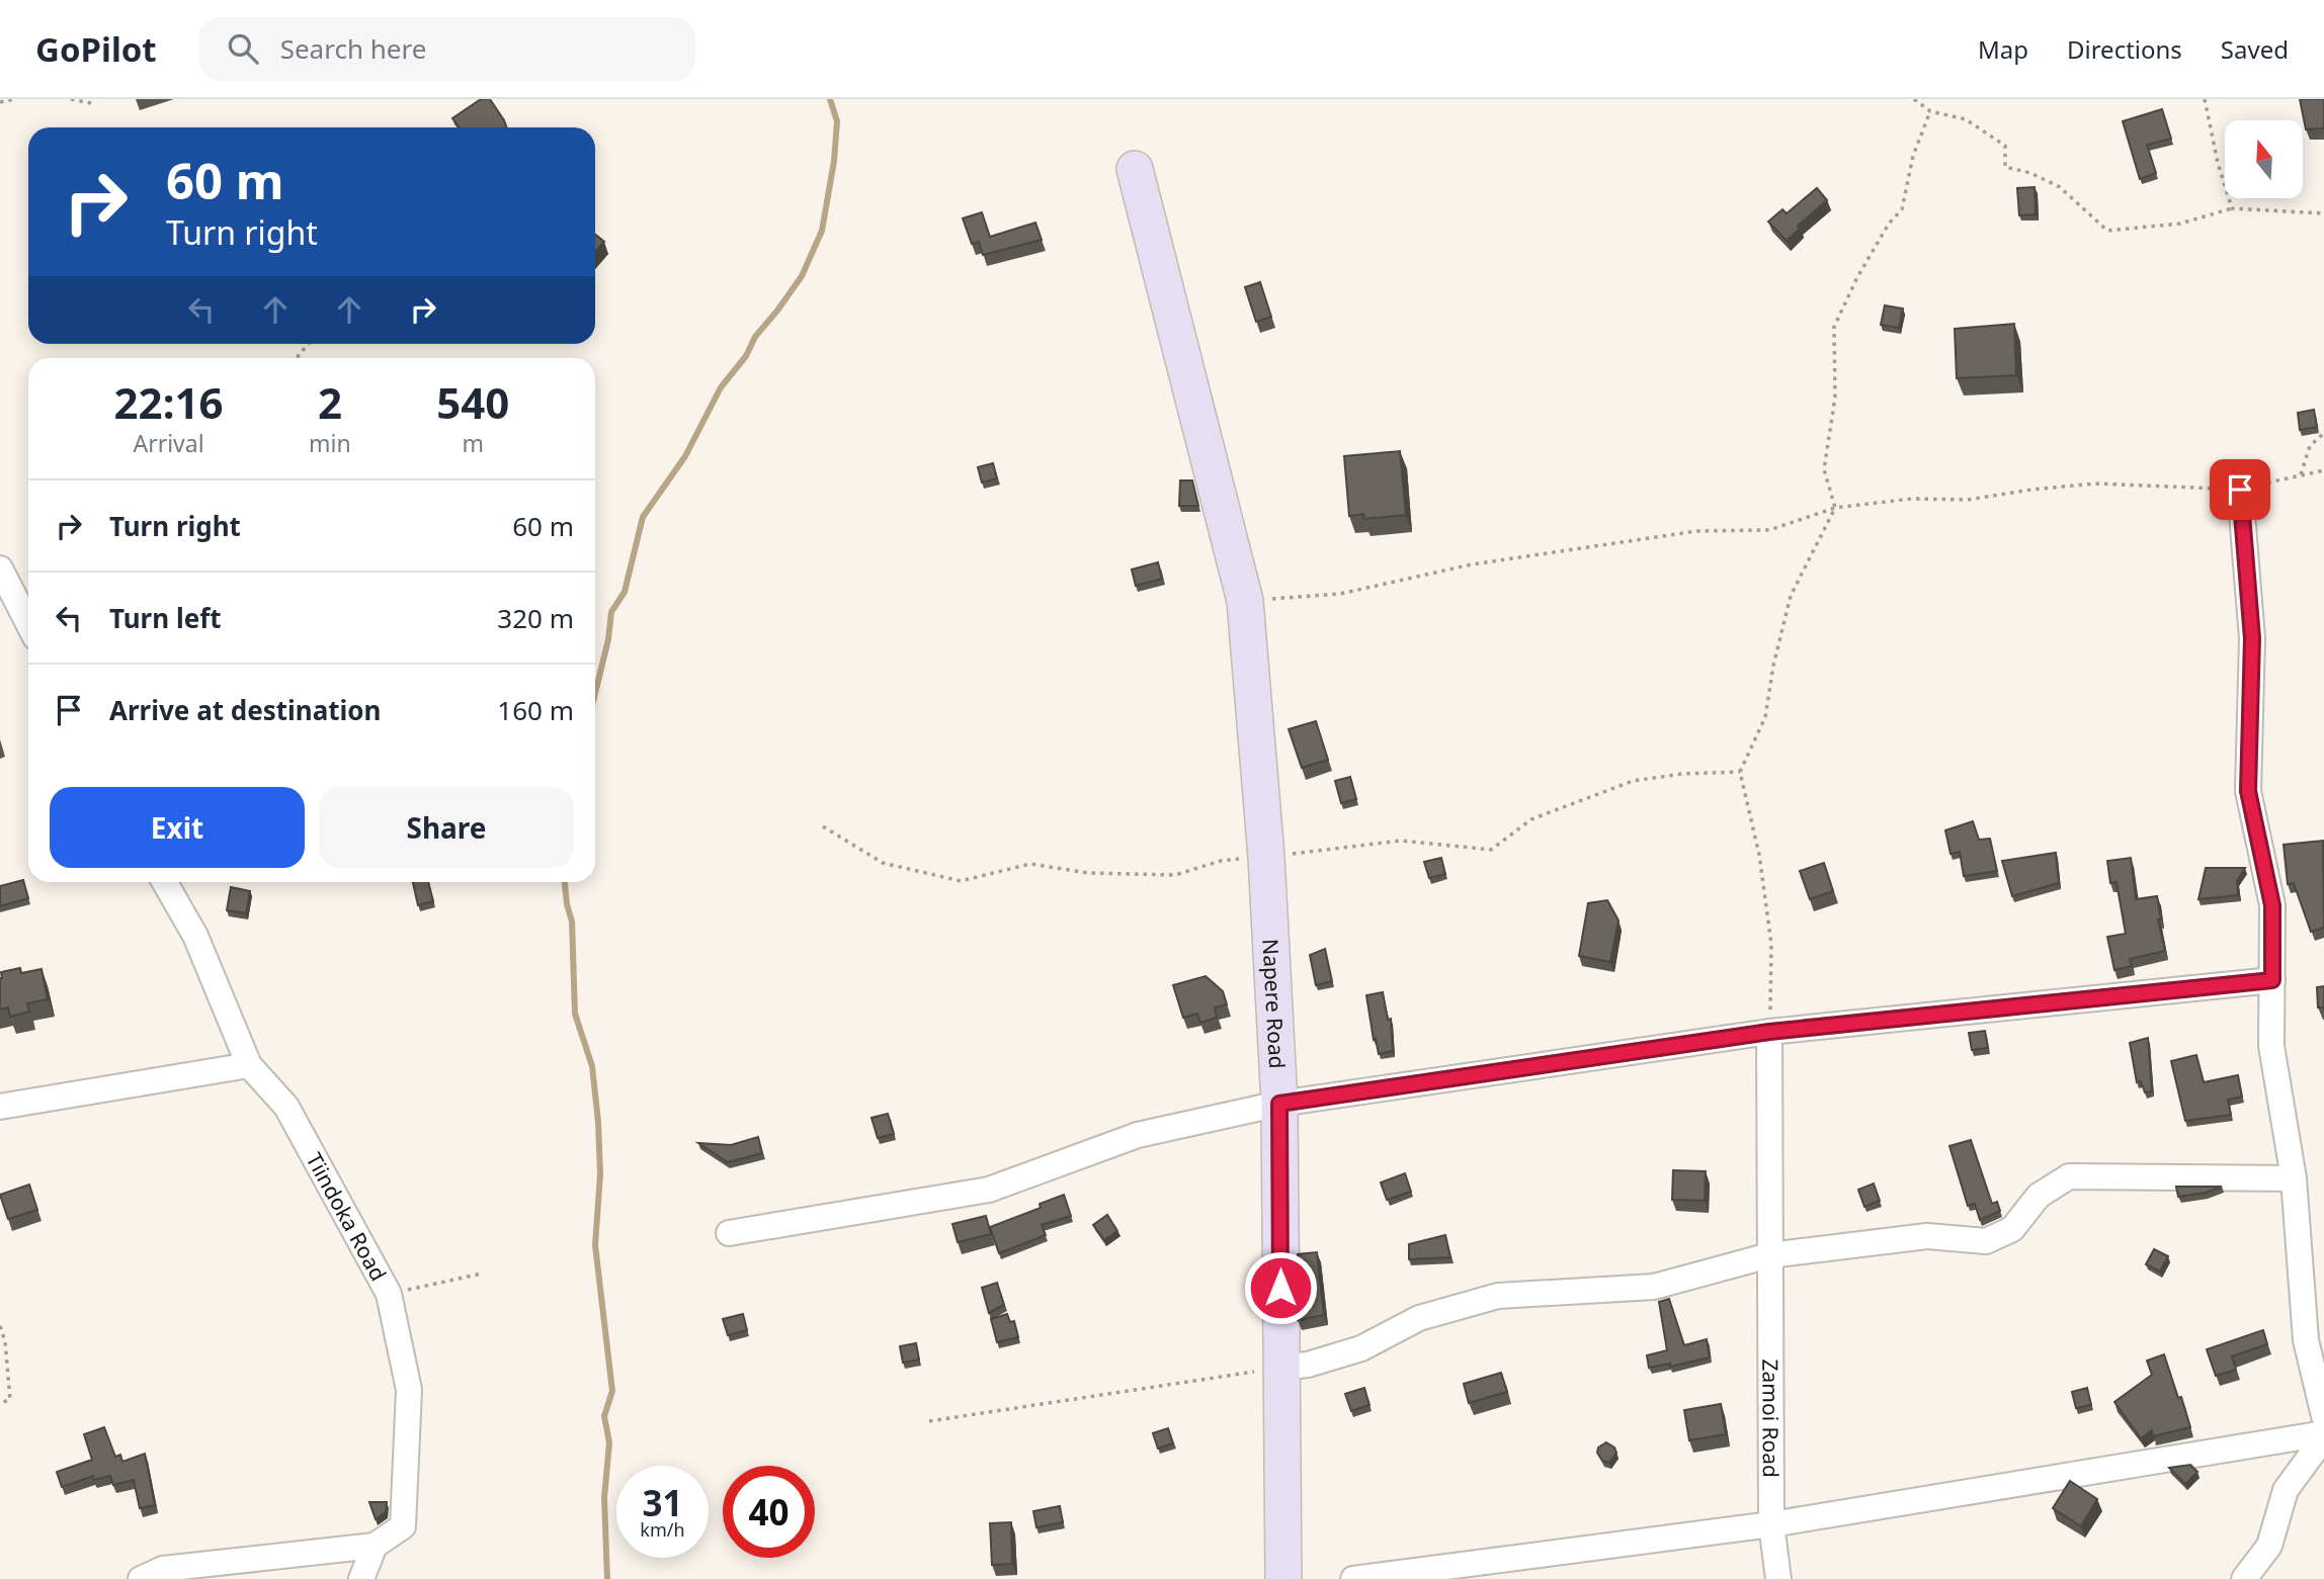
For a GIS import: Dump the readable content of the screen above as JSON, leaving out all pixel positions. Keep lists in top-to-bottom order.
{
  "streets": {
    "street": ["Napere Road", "Tiindoka Road", "Zamoi Road"]
  },
  "north": "top",
  "page": {
    "header": "GoPilot",
    "search": "Search here",
    "nav": ["Map", "Directions", "Saved"],
    "turn": ["60 m", "Turn right"],
    "eta": [
      "22:16",
      "Arrival",
      "2",
      "min",
      "540",
      "m"
    ],
    "list": [
      {
        "name": "Turn right",
        "value": "60 m"
      },
      {
        "name": "Turn left",
        "value": "320 m"
      },
      {
        "name": "Arrive at destination",
        "value": "160 m"
      }
    ],
    "buttons": ["Exit", "Share"],
    "speed": "31 km/h",
    "limit": "40"
  }
}
